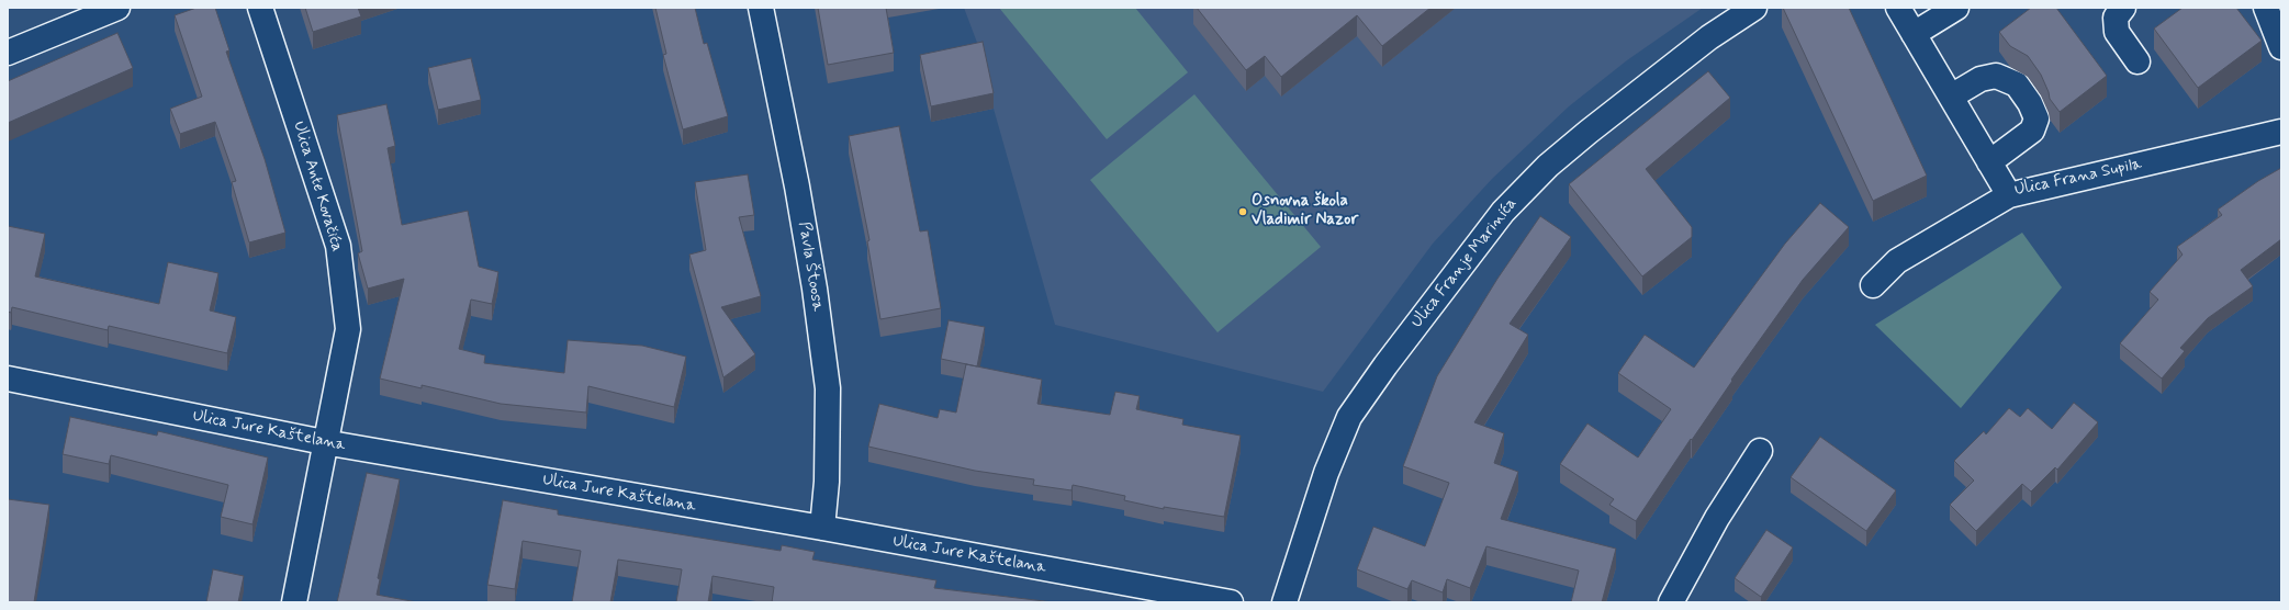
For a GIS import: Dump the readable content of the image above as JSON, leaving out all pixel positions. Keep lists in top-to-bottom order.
{
  "streets": {
    "street": [
      "Ulica Frana Supila",
      "Ulica Ante Kovačića",
      "Ulica Franje Marinića",
      "Pavla Štoosa",
      "Ulica Jure Kaštelana"
    ]
  },
  "crossings": [
    ["Ulica Ante Kovačića", "Ulica Jure Kaštelana"],
    ["Pavla Štoosa", "Ulica Jure Kaštelana"]
  ],
  "places": ["Osnovna škola Vladimir Nazor"]
}
